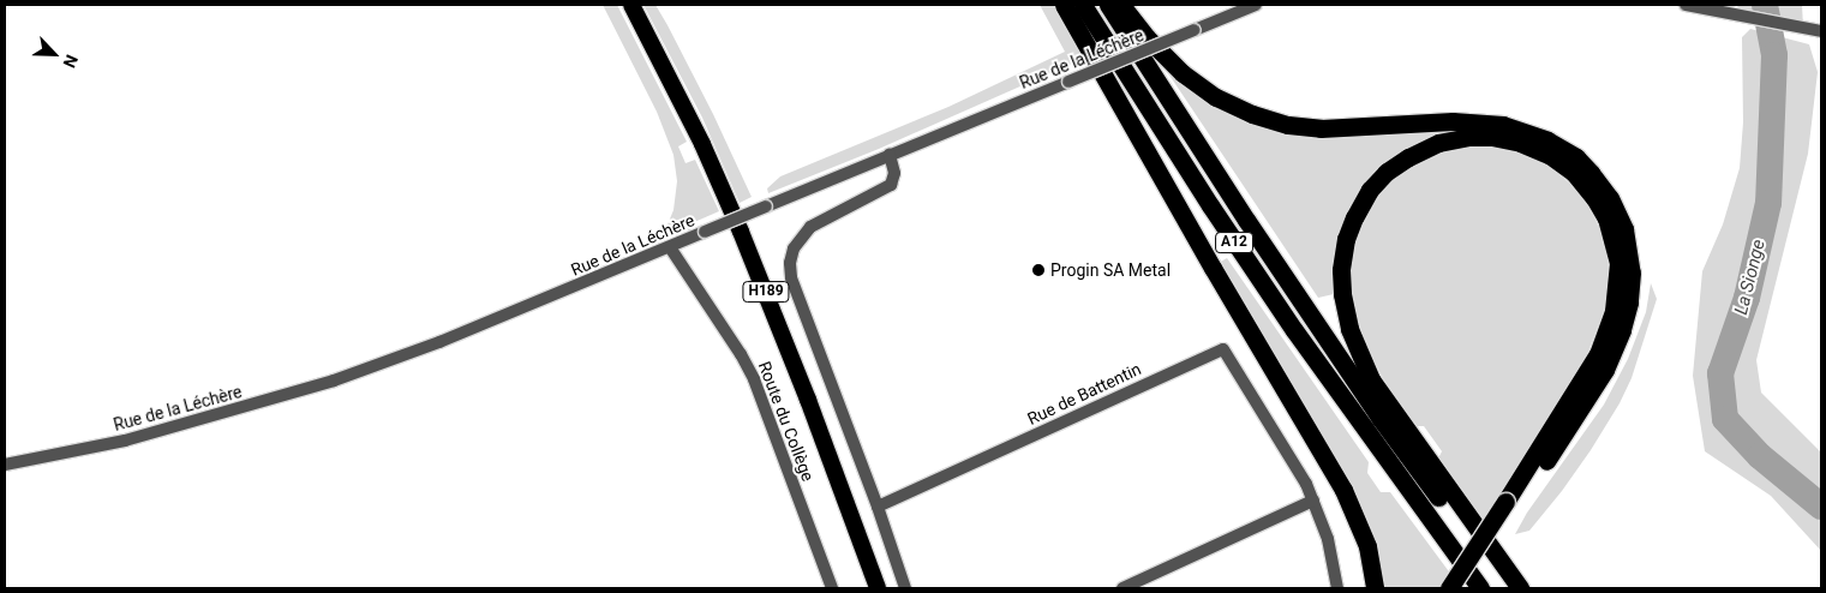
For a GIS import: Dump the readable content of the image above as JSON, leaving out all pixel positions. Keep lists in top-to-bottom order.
{
  "streets": {
    "highway": ["A12", "H189"],
    "street": ["Rue de la Léchère", "Rue de Battentin", "Route du Collège"]
  },
  "crossings": [
    ["Rue de la Léchère", "Route du Collège"]
  ],
  "water": ["La Sionge"],
  "places": ["Progin SA Metal"],
  "north": "bottom right"
}
